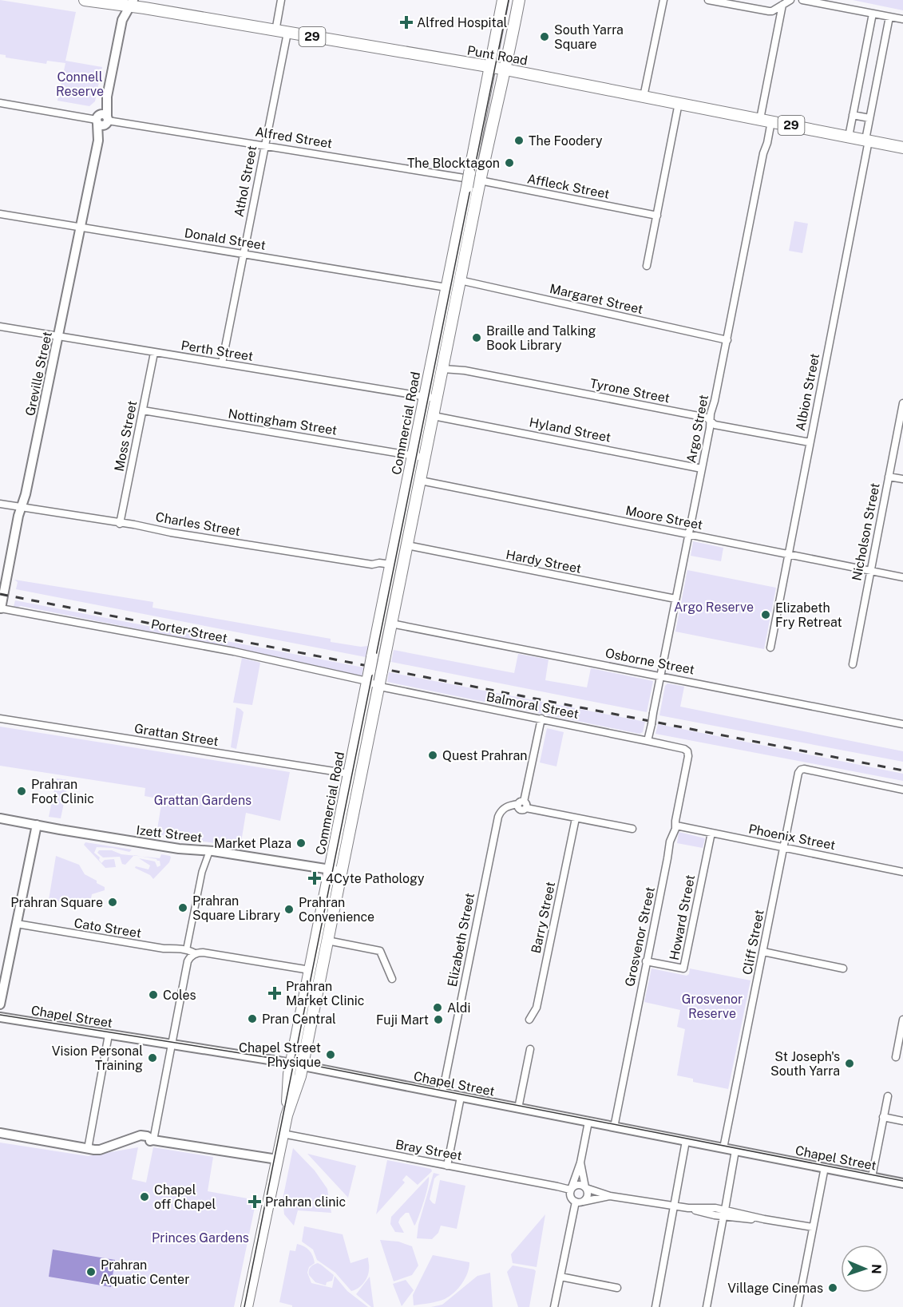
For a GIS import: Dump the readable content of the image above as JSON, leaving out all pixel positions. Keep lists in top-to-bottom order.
{
  "streets": {
    "main road": ["29", "Punt Road", "Commercial Road"],
    "street": [
      "Alfred Street",
      "Athol Street",
      "Affleck Street",
      "Donald Street",
      "Margaret Street",
      "Perth Street",
      "Greville Street",
      "Tyrone Street",
      "Albion Street",
      "Nottingham Street",
      "Argo Street",
      "Hyland Street",
      "Moss Street",
      "Moore Street",
      "Charles Street",
      "Nicholson Street",
      "Hardy Street",
      "Porter Street",
      "Osborne Street",
      "Balmoral Street",
      "Grattan Street",
      "Izett Street",
      "Phoenix Street",
      "Barry Street",
      "Howard Street",
      "Cato Street",
      "Grosvenor Street",
      "Elizabeth Street",
      "Cliff Street",
      "Chapel Street",
      "Bray Street"
    ]
  },
  "crossings": [
    ["Punt Road", "Athol Street"],
    ["Punt Road", "Greville Street"],
    ["Punt Road", "Albion Street"],
    ["Punt Road", "Commercial Road"],
    ["Punt Road", "Argo Street"],
    ["Alfred Street", "Athol Street"],
    ["Alfred Street", "Affleck Street"],
    ["Alfred Street", "Greville Street"],
    ["Alfred Street", "Commercial Road"],
    ["Athol Street", "Donald Street"],
    ["Athol Street", "Perth Street"],
    ["Affleck Street", "Commercial Road"],
    ["Donald Street", "Greville Street"],
    ["Donald Street", "Commercial Road"],
    ["Margaret Street", "Commercial Road"],
    ["Margaret Street", "Argo Street"],
    ["Perth Street", "Greville Street"],
    ["Perth Street", "Commercial Road"],
    ["Perth Street", "Moss Street"],
    ["Greville Street", "Charles Street"],
    ["Greville Street", "Porter Street"],
    ["Tyrone Street", "Albion Street"],
    ["Tyrone Street", "Commercial Road"],
    ["Tyrone Street", "Argo Street"],
    ["Albion Street", "Moore Street"],
    ["Nottingham Street", "Commercial Road"],
    ["Nottingham Street", "Moss Street"],
    ["Commercial Road", "Hyland Street"],
    ["Commercial Road", "Moore Street"],
    ["Commercial Road", "Charles Street"],
    ["Commercial Road", "Hardy Street"],
    ["Commercial Road", "Porter Street"],
    ["Commercial Road", "Osborne Street"],
    ["Commercial Road", "Balmoral Street"],
    ["Commercial Road", "Grattan Street"],
    ["Commercial Road", "Izett Street"],
    ["Commercial Road", "Cato Street"],
    ["Commercial Road", "Chapel Street"],
    ["Commercial Road", "Bray Street"],
    ["Argo Street", "Hyland Street"],
    ["Argo Street", "Moore Street"],
    ["Argo Street", "Hardy Street"],
    ["Argo Street", "Osborne Street"],
    ["Argo Street", "Balmoral Street"],
    ["Moss Street", "Charles Street"],
    ["Moore Street", "Nicholson Street"],
    ["Porter Street", "Balmoral Street"],
    ["Balmoral Street", "Grosvenor Street"],
    ["Phoenix Street", "Howard Street"],
    ["Phoenix Street", "Grosvenor Street"],
    ["Phoenix Street", "Cliff Street"],
    ["Howard Street", "Grosvenor Street"],
    ["Grosvenor Street", "Chapel Street"],
    ["Elizabeth Street", "Chapel Street"],
    ["Cliff Street", "Chapel Street"]
  ],
  "parks": [
    "Connell Reserve",
    "Argo Reserve",
    "Grattan Gardens",
    "Grosvenor Reserve",
    "Princes Gardens"
  ],
  "places": {
    "health": [
      "Alfred Hospital",
      "4Cyte Pathology",
      "Prahran Market Clinic",
      "Prahran clinic"
    ],
    "other": [
      "South Yarra Square",
      "The Foodery",
      "The Blocktagon",
      "Braille and Talking Book Library",
      "Elizabeth Fry Retreat",
      "Quest Prahran",
      "Prahran Foot Clinic",
      "Market Plaza",
      "Prahran Square",
      "Prahran Square Library",
      "Prahran Convenience",
      "Coles",
      "Aldi",
      "Pran Central",
      "Fuji Mart",
      "Chapel Street Physique",
      "Vision Personal Training",
      "St Joseph's South Yarra",
      "Chapel off Chapel",
      "Prahran Aquatic Center",
      "Village Cinemas"
    ]
  },
  "north": "right"
}
